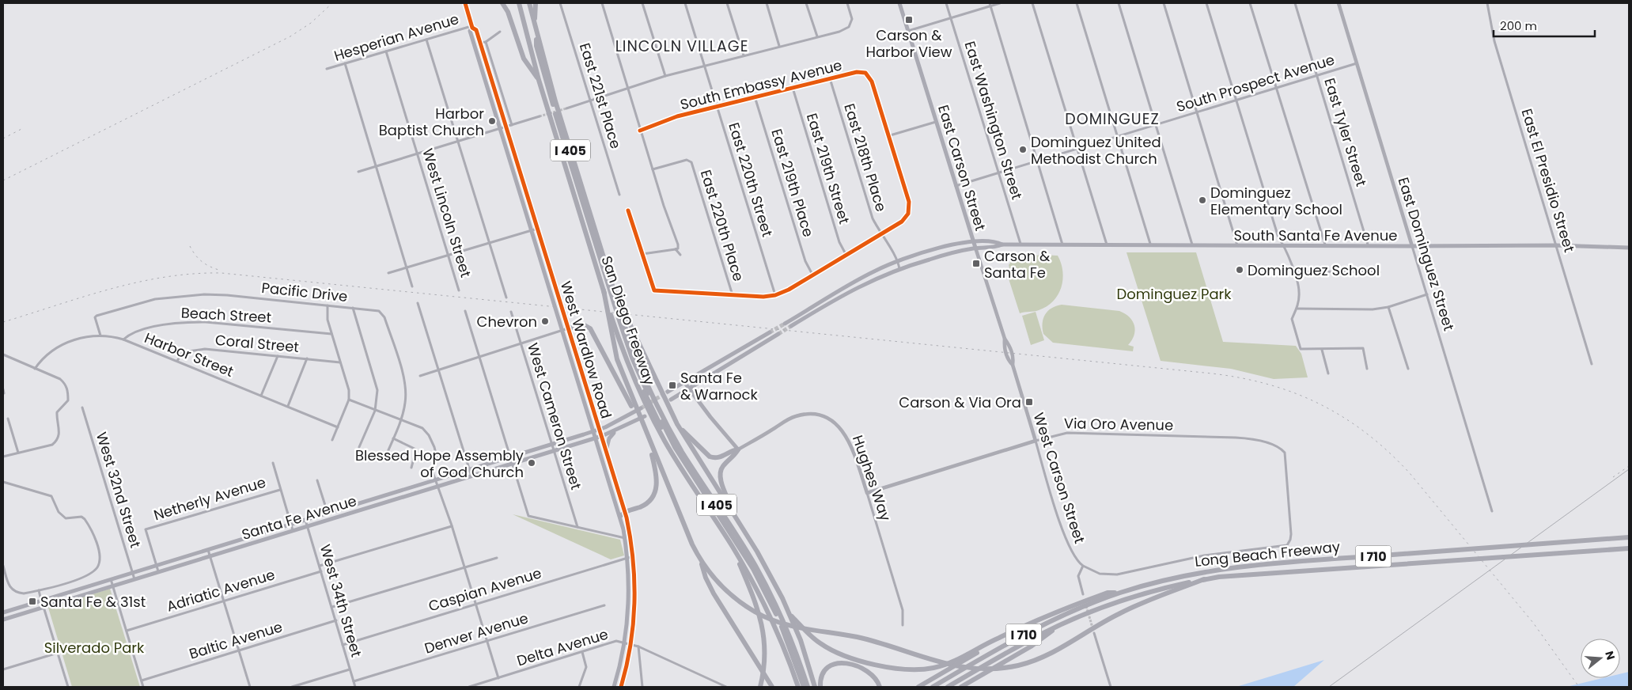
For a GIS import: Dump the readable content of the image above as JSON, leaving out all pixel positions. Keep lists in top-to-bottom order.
{
  "streets": {
    "highway": [
      "I 405",
      "San Diego Freeway",
      "Long Beach Freeway",
      "I 710"
    ],
    "main road": [
      "East Carson Street",
      "South Santa Fe Avenue",
      "West Wardlow Road",
      "Santa Fe Avenue"
    ],
    "street": [
      "Hesperian Avenue",
      "South Prospect Avenue",
      "South Embassy Avenue",
      "East 221st Place",
      "East Washington Street",
      "East Tyler Street",
      "East 218th Place",
      "East 219th Street",
      "East 220th Street",
      "East El Presidio Street",
      "East 219th Place",
      "West Lincoln Street",
      "East 220th Place",
      "East Dominguez Street",
      "Pacific Drive",
      "Beach Street",
      "Coral Street",
      "Harbor Street",
      "West Cameron Street",
      "Via Oro Avenue",
      "Hughes Way",
      "West Carson Street",
      "West 32nd Street",
      "Netherly Avenue",
      "Caspian Avenue",
      "Adriatic Avenue",
      "West 34th Street",
      "Denver Avenue",
      "Baltic Avenue",
      "Delta Avenue"
    ]
  },
  "crossings": [
    ["Hesperian Avenue", "West Lincoln Street"],
    ["Hesperian Avenue", "West Wardlow Road"],
    ["South Prospect Avenue", "East Washington Street"],
    ["South Prospect Avenue", "East Tyler Street"],
    ["South Prospect Avenue", "East Carson Street"],
    ["South Prospect Avenue", "East Dominguez Street"],
    ["South Embassy Avenue", "East 218th Place"],
    ["South Embassy Avenue", "East 219th Street"],
    ["South Embassy Avenue", "East 220th Street"],
    ["South Embassy Avenue", "East 219th Place"],
    ["East Washington Street", "South Santa Fe Avenue"],
    ["East Tyler Street", "South Santa Fe Avenue"],
    ["East 218th Place", "South Santa Fe Avenue"],
    ["East Carson Street", "South Santa Fe Avenue"],
    ["East Carson Street", "West Carson Street"],
    ["East El Presidio Street", "South Santa Fe Avenue"],
    ["South Santa Fe Avenue", "East Dominguez Street"],
    ["Pacific Drive", "Harbor Street"],
    ["Beach Street", "Harbor Street"],
    ["Coral Street", "Harbor Street"],
    ["West Wardlow Road", "Santa Fe Avenue"],
    ["West Wardlow Road", "Caspian Avenue"],
    ["West Wardlow Road", "Delta Avenue"],
    ["West Cameron Street", "Santa Fe Avenue"],
    ["Via Oro Avenue", "Hughes Way"],
    ["Via Oro Avenue", "West Carson Street"],
    ["West 32nd Street", "Santa Fe Avenue"],
    ["Netherly Avenue", "Santa Fe Avenue"],
    ["Santa Fe Avenue", "West 34th Street"],
    ["Caspian Avenue", "West 34th Street"],
    ["Adriatic Avenue", "West 34th Street"],
    ["West 34th Street", "Denver Avenue"],
    ["West 34th Street", "Baltic Avenue"]
  ],
  "districts": ["LINCOLN VILLAGE", "DOMINGUEZ"],
  "parks": ["Dominguez Park", "Silverado Park"],
  "places": {
    "transit": [
      "Carson & Harbor View",
      "Carson & Santa Fe",
      "Santa Fe & Warnock",
      "Carson & Via Ora",
      "Santa Fe & 31st"
    ],
    "other": [
      "Harbor Baptist Church",
      "Dominguez United Methodist Church",
      "Dominguez Elementary School",
      "Dominguez School",
      "Chevron",
      "Blessed Hope Assembly of God Church"
    ]
  },
  "scale_bar": "200 m",
  "north": "right"
}
